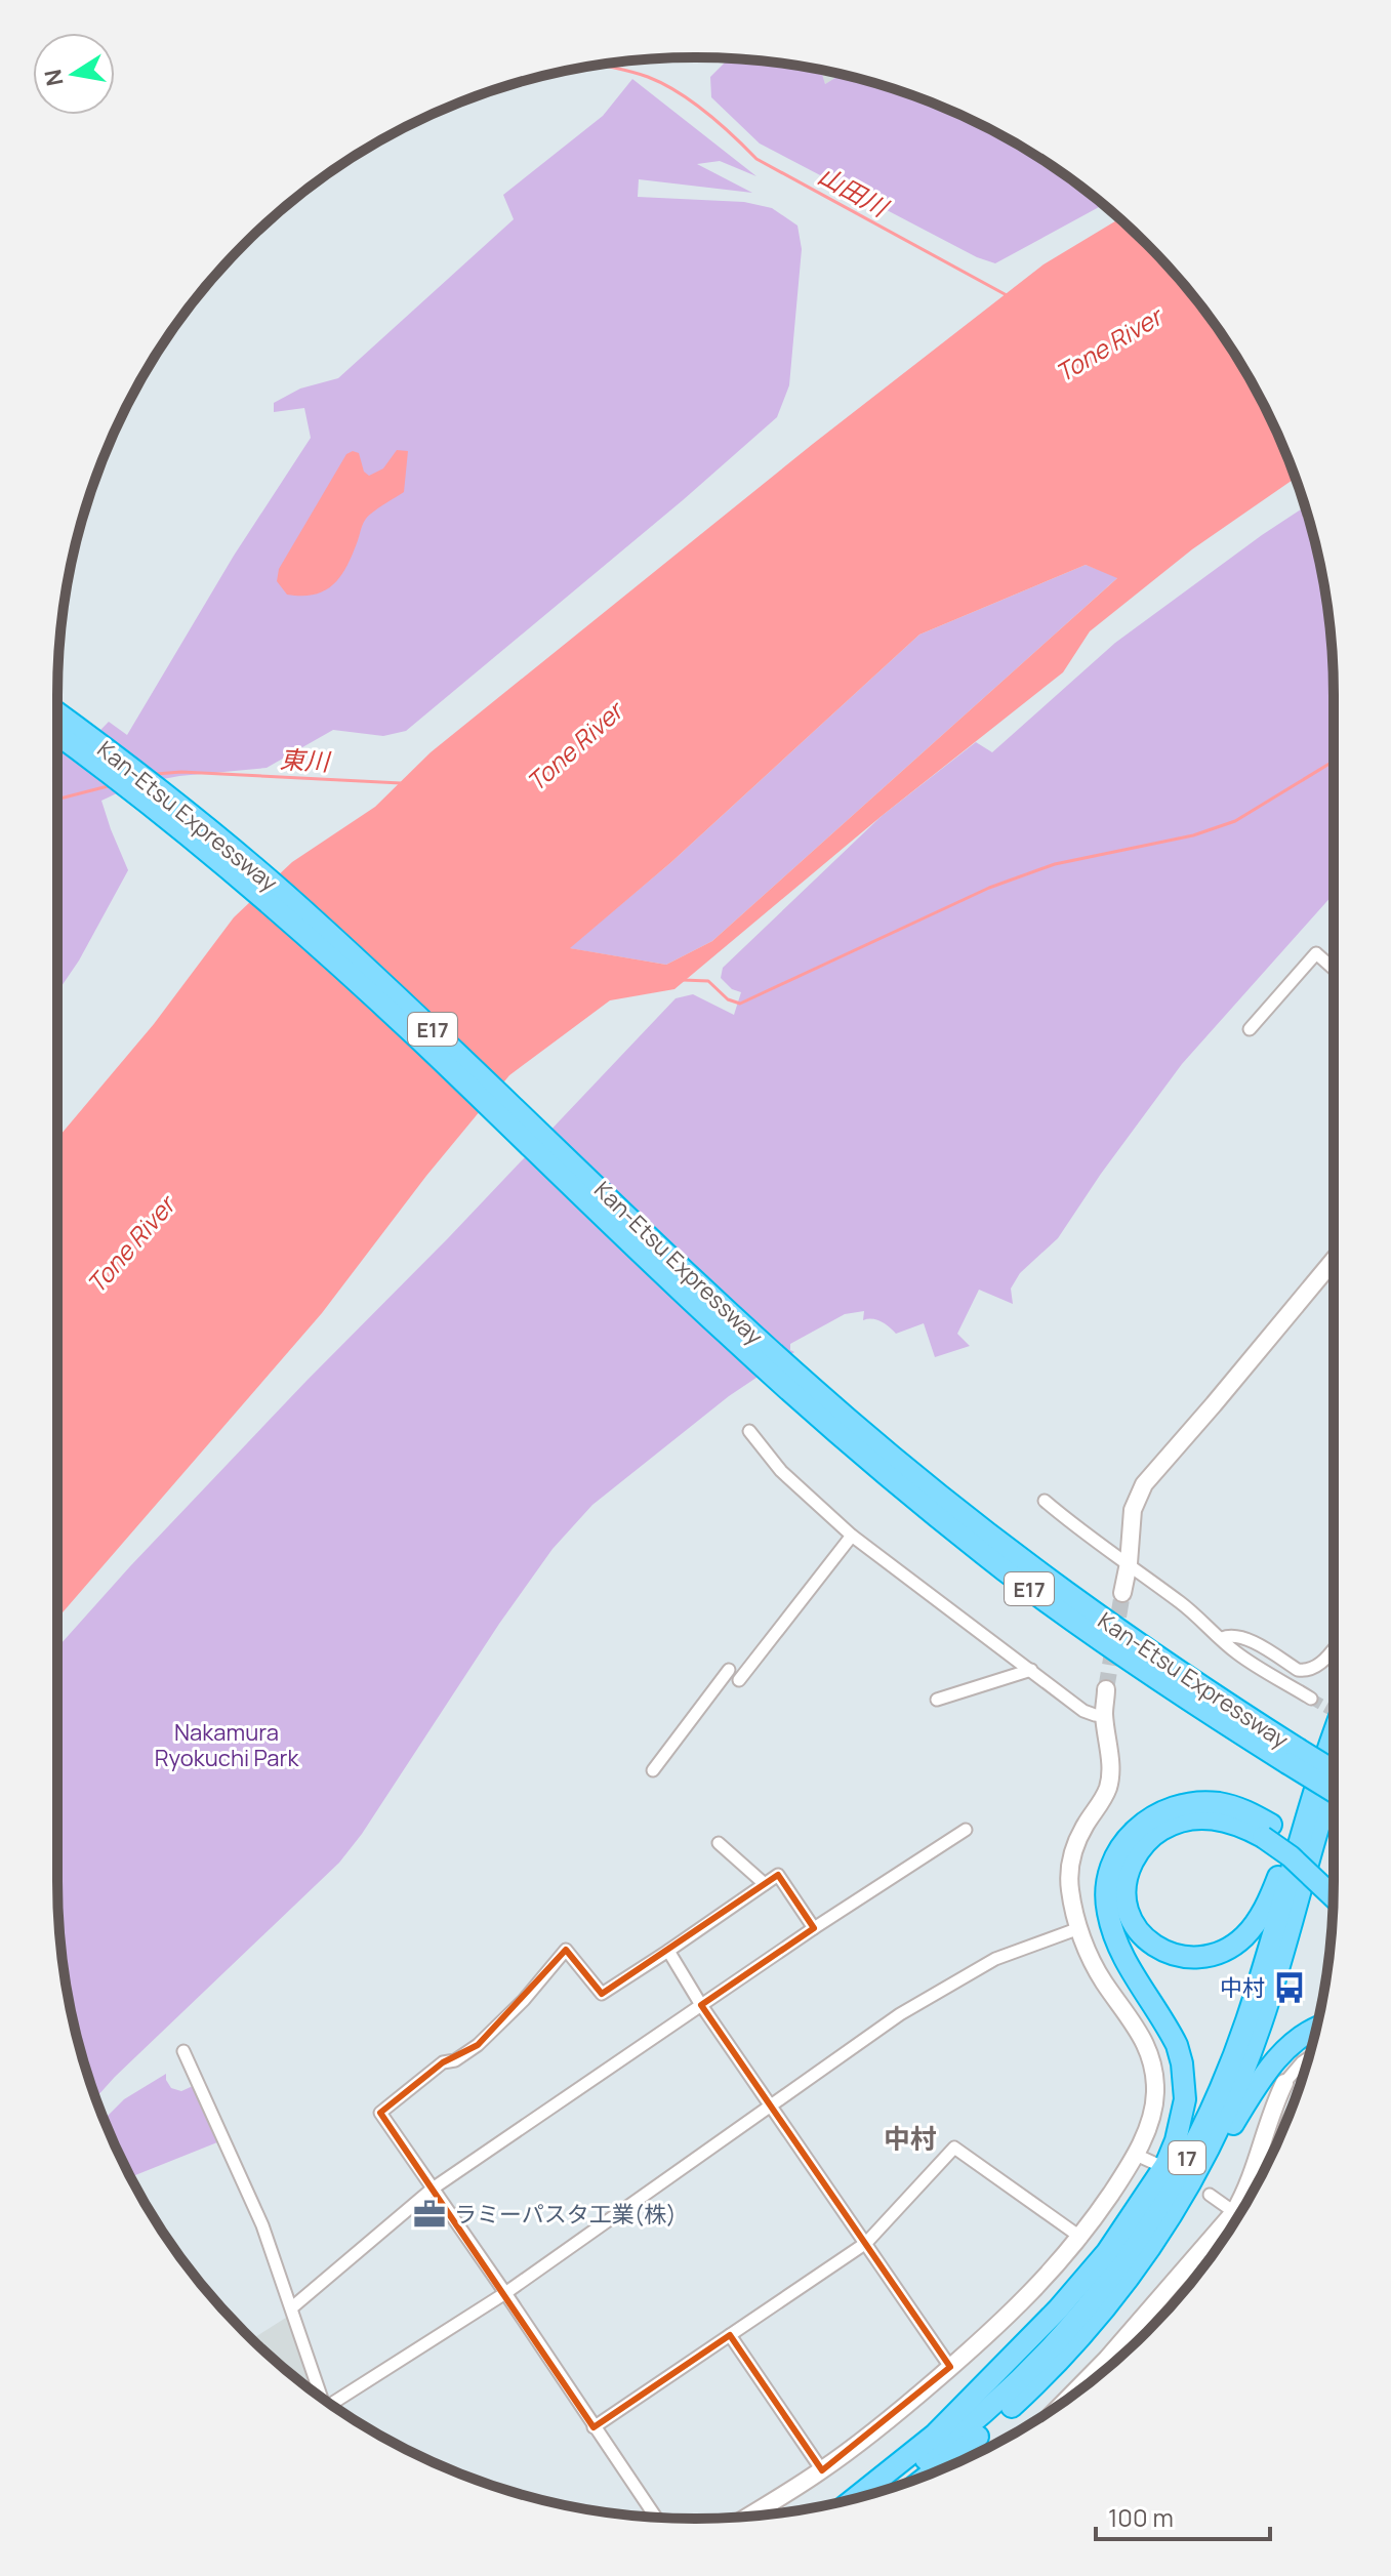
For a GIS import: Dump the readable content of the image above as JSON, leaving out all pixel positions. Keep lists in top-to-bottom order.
{
  "streets": {
    "highway": ["Kan-Etsu Expressway", "E17", "17"]
  },
  "districts": ["中村"],
  "water": ["山田川", "Tone River", "東川"],
  "parks": ["Nakamura Ryokuchi Park"],
  "places": {
    "bus stop": ["中村"],
    "office": ["ラミーパスタ工業(株)"]
  },
  "scale_bar": "100 m",
  "north": "left"
}
